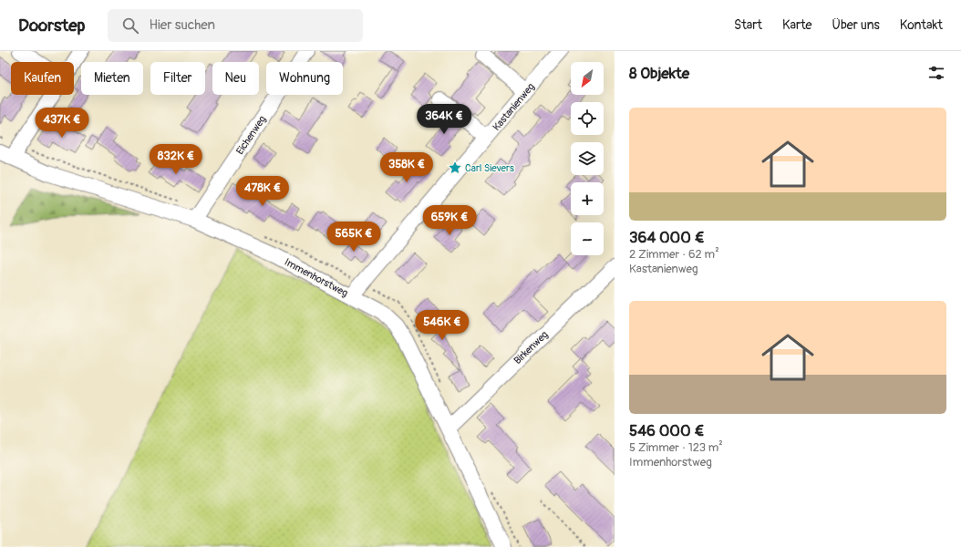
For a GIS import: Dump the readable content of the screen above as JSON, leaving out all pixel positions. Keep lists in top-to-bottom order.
{
  "streets": {
    "street": [
      "Kastanienweg",
      "Eichenweg",
      "Immenhorstweg",
      "Birkenweg"
    ]
  },
  "crossings": [
    ["Kastanienweg", "Immenhorstweg"],
    ["Eichenweg", "Immenhorstweg"],
    ["Immenhorstweg", "Birkenweg"]
  ],
  "places": {
    "place": ["Carl Sievers"]
  },
  "north": "bottom left",
  "page": {
    "header": "Doorstep",
    "search": "Hier suchen",
    "nav": [
      "Start",
      "Karte",
      "Über uns",
      "Kontakt"
    ],
    "heading": "8 Objekte",
    "map_buttons": ["+", "−"],
    "chip": [
      "Kaufen",
      "Mieten",
      "Filter",
      "Neu",
      "Wohnung"
    ],
    "list": [
      {
        "name": "364 000 €",
        "note": "2 Zimmer · 62 m² · Kastanienweg"
      },
      {
        "name": "546 000 €",
        "note": "5 Zimmer · 123 m² · Immenhorstweg"
      }
    ],
    "price": [
      "364K €",
      "437K €",
      "832K €",
      "358K €",
      "478K €",
      "659K €",
      "565K €",
      "546K €"
    ]
  }
}
